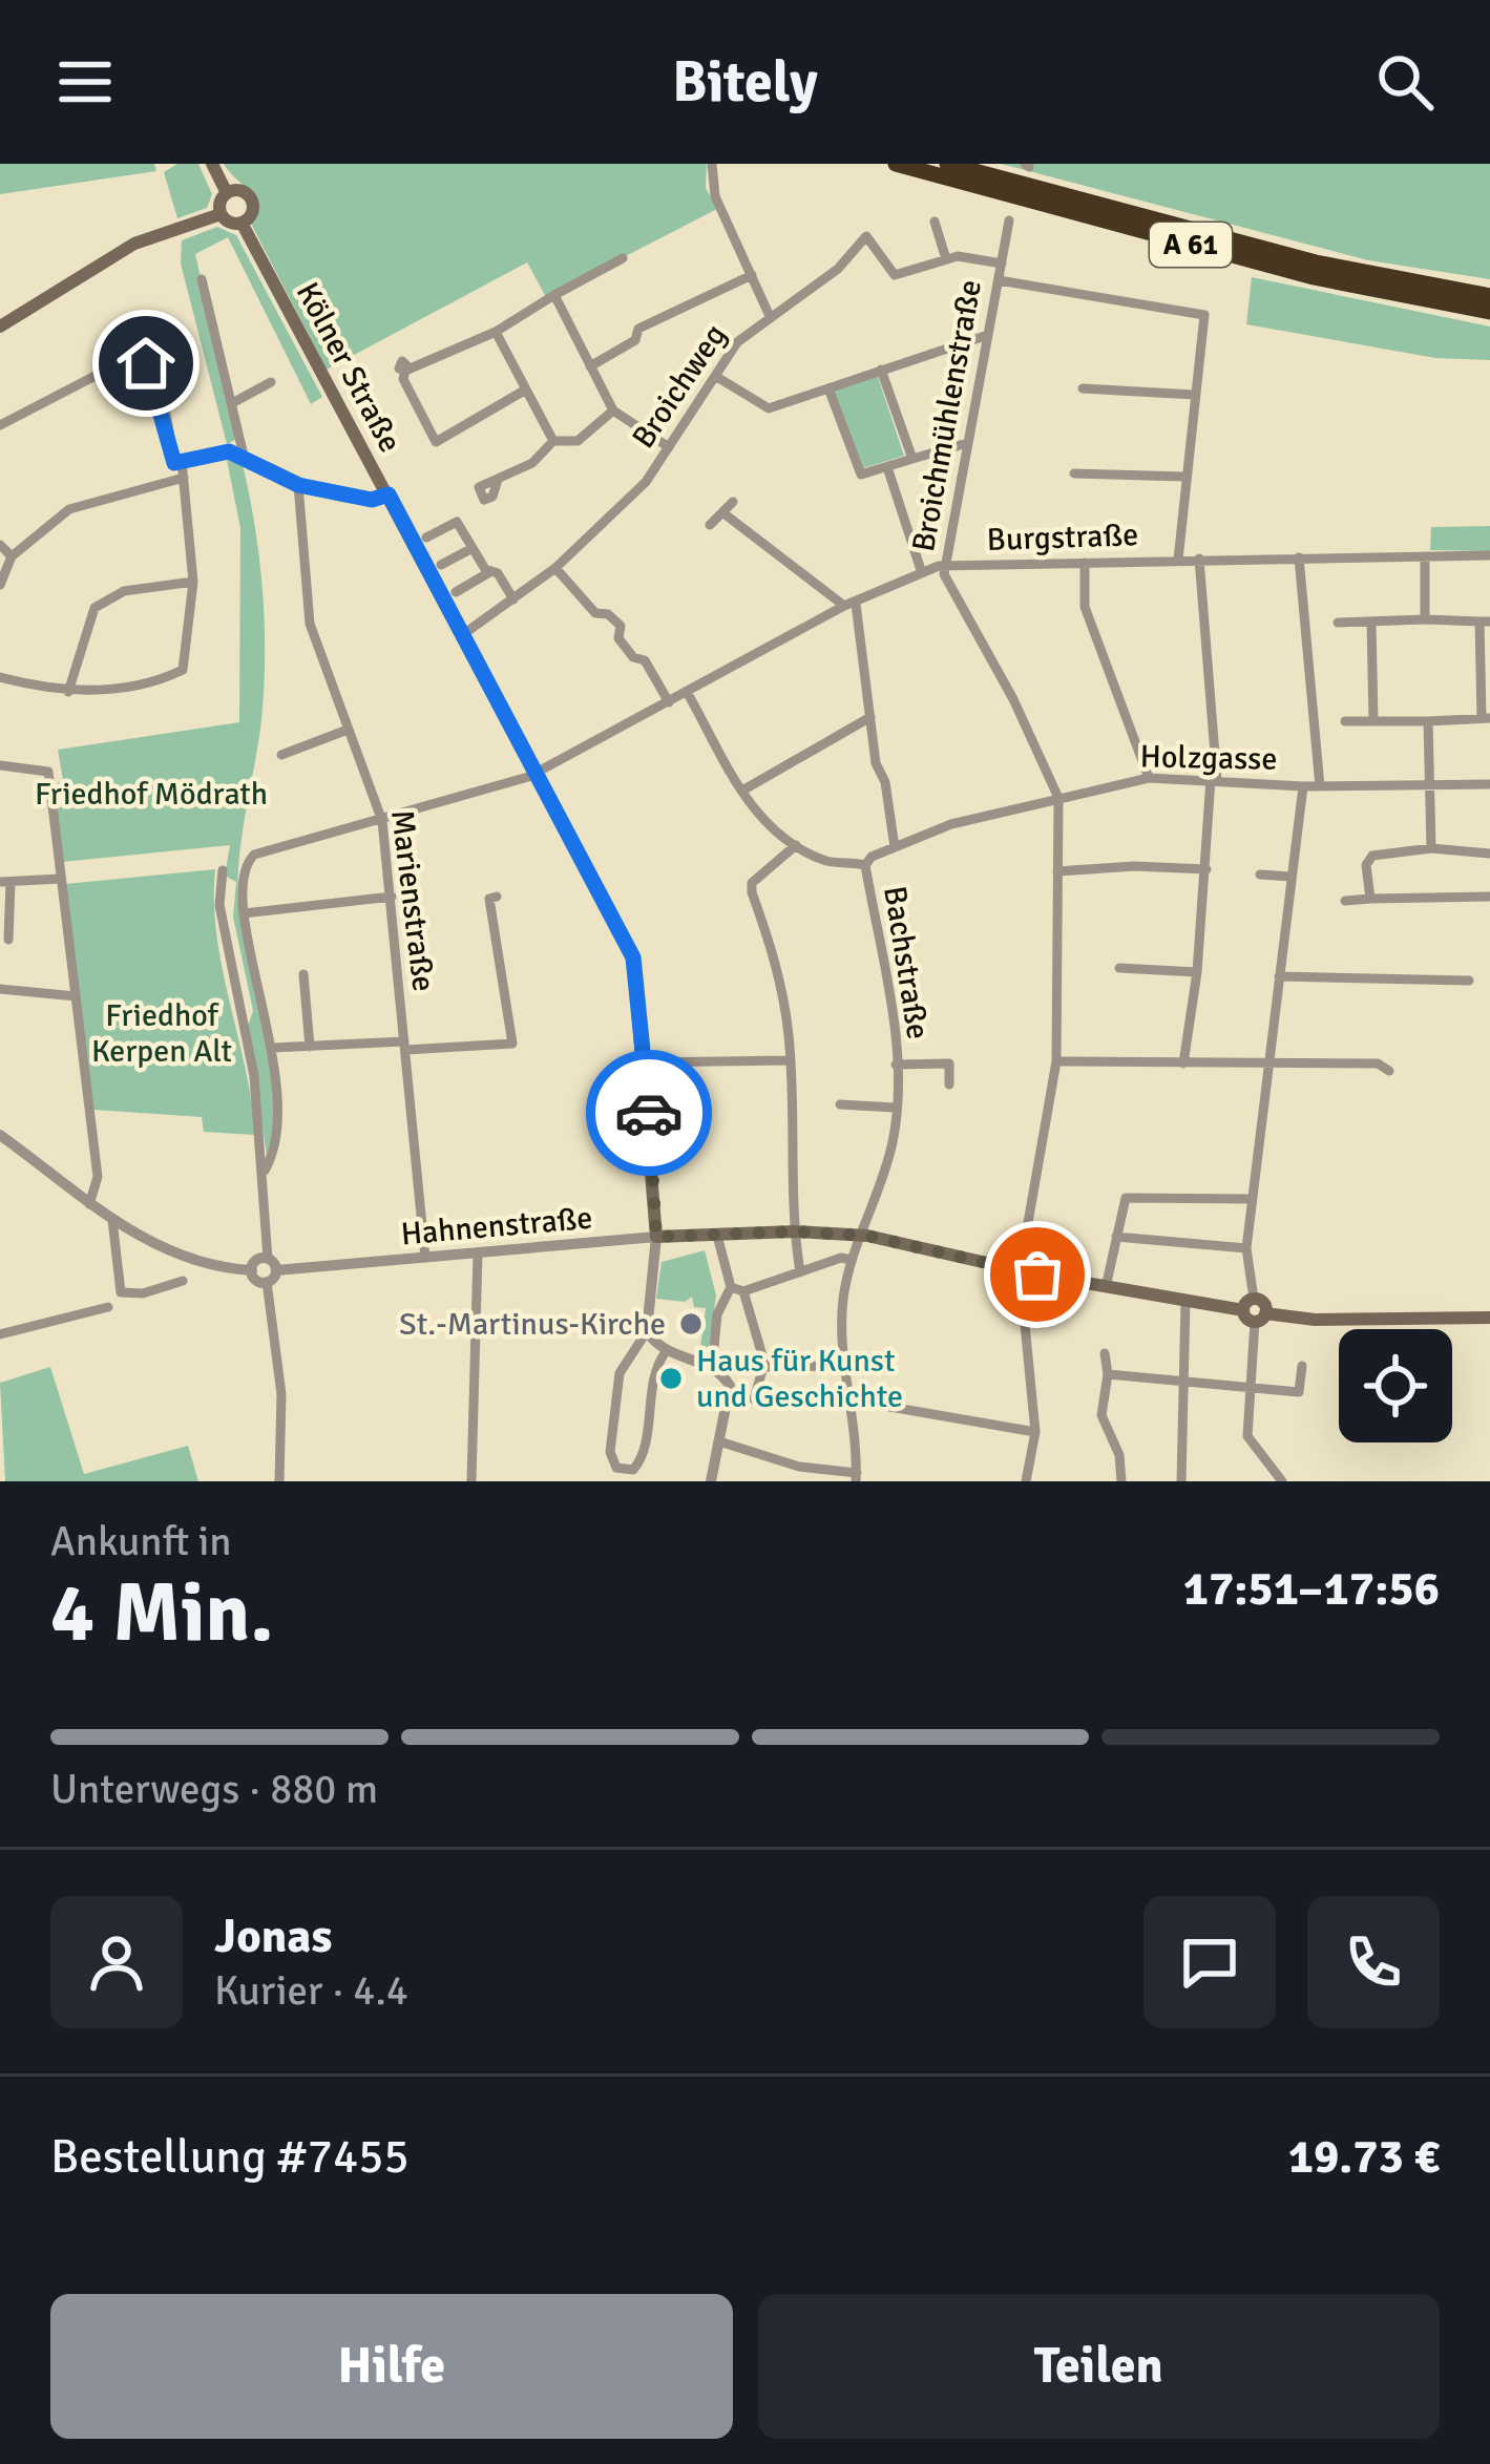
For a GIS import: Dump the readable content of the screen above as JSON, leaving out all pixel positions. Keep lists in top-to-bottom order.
{
  "streets": {
    "highway": ["A 61"],
    "main road": ["Kölner Straße", "Hahnenstraße"],
    "street": [
      "Broichweg",
      "Broichmühlenstraße",
      "Burgstraße",
      "Holzgasse",
      "Marienstraße",
      "Bachstraße"
    ]
  },
  "crossings": [
    ["Kölner Straße", "Broichweg"],
    ["Kölner Straße", "Burgstraße"],
    ["Kölner Straße", "Hahnenstraße"],
    ["Broichweg", "Broichmühlenstraße"],
    ["Broichmühlenstraße", "Burgstraße"],
    ["Broichmühlenstraße", "Holzgasse"],
    ["Broichmühlenstraße", "Hahnenstraße"],
    ["Burgstraße", "Marienstraße"],
    ["Burgstraße", "Bachstraße"],
    ["Holzgasse", "Bachstraße"],
    ["Marienstraße", "Hahnenstraße"],
    ["Bachstraße", "Hahnenstraße"]
  ],
  "parks": ["Friedhof Mödrath", "Friedhof Kerpen Alt"],
  "places": ["St.-Martinus-Kirche", "Haus für Kunst und Geschichte"],
  "page": {
    "header": "Bitely",
    "heading": ["4 Min.", "Ankunft in", "17:51–17:56"],
    "panel": [
      "Jonas",
      "Kurier · 4.4",
      "Bestellung #7455",
      "19.73 €"
    ],
    "bar": "Unterwegs · 880 m",
    "buttons": ["Hilfe", "Teilen"]
  }
}
